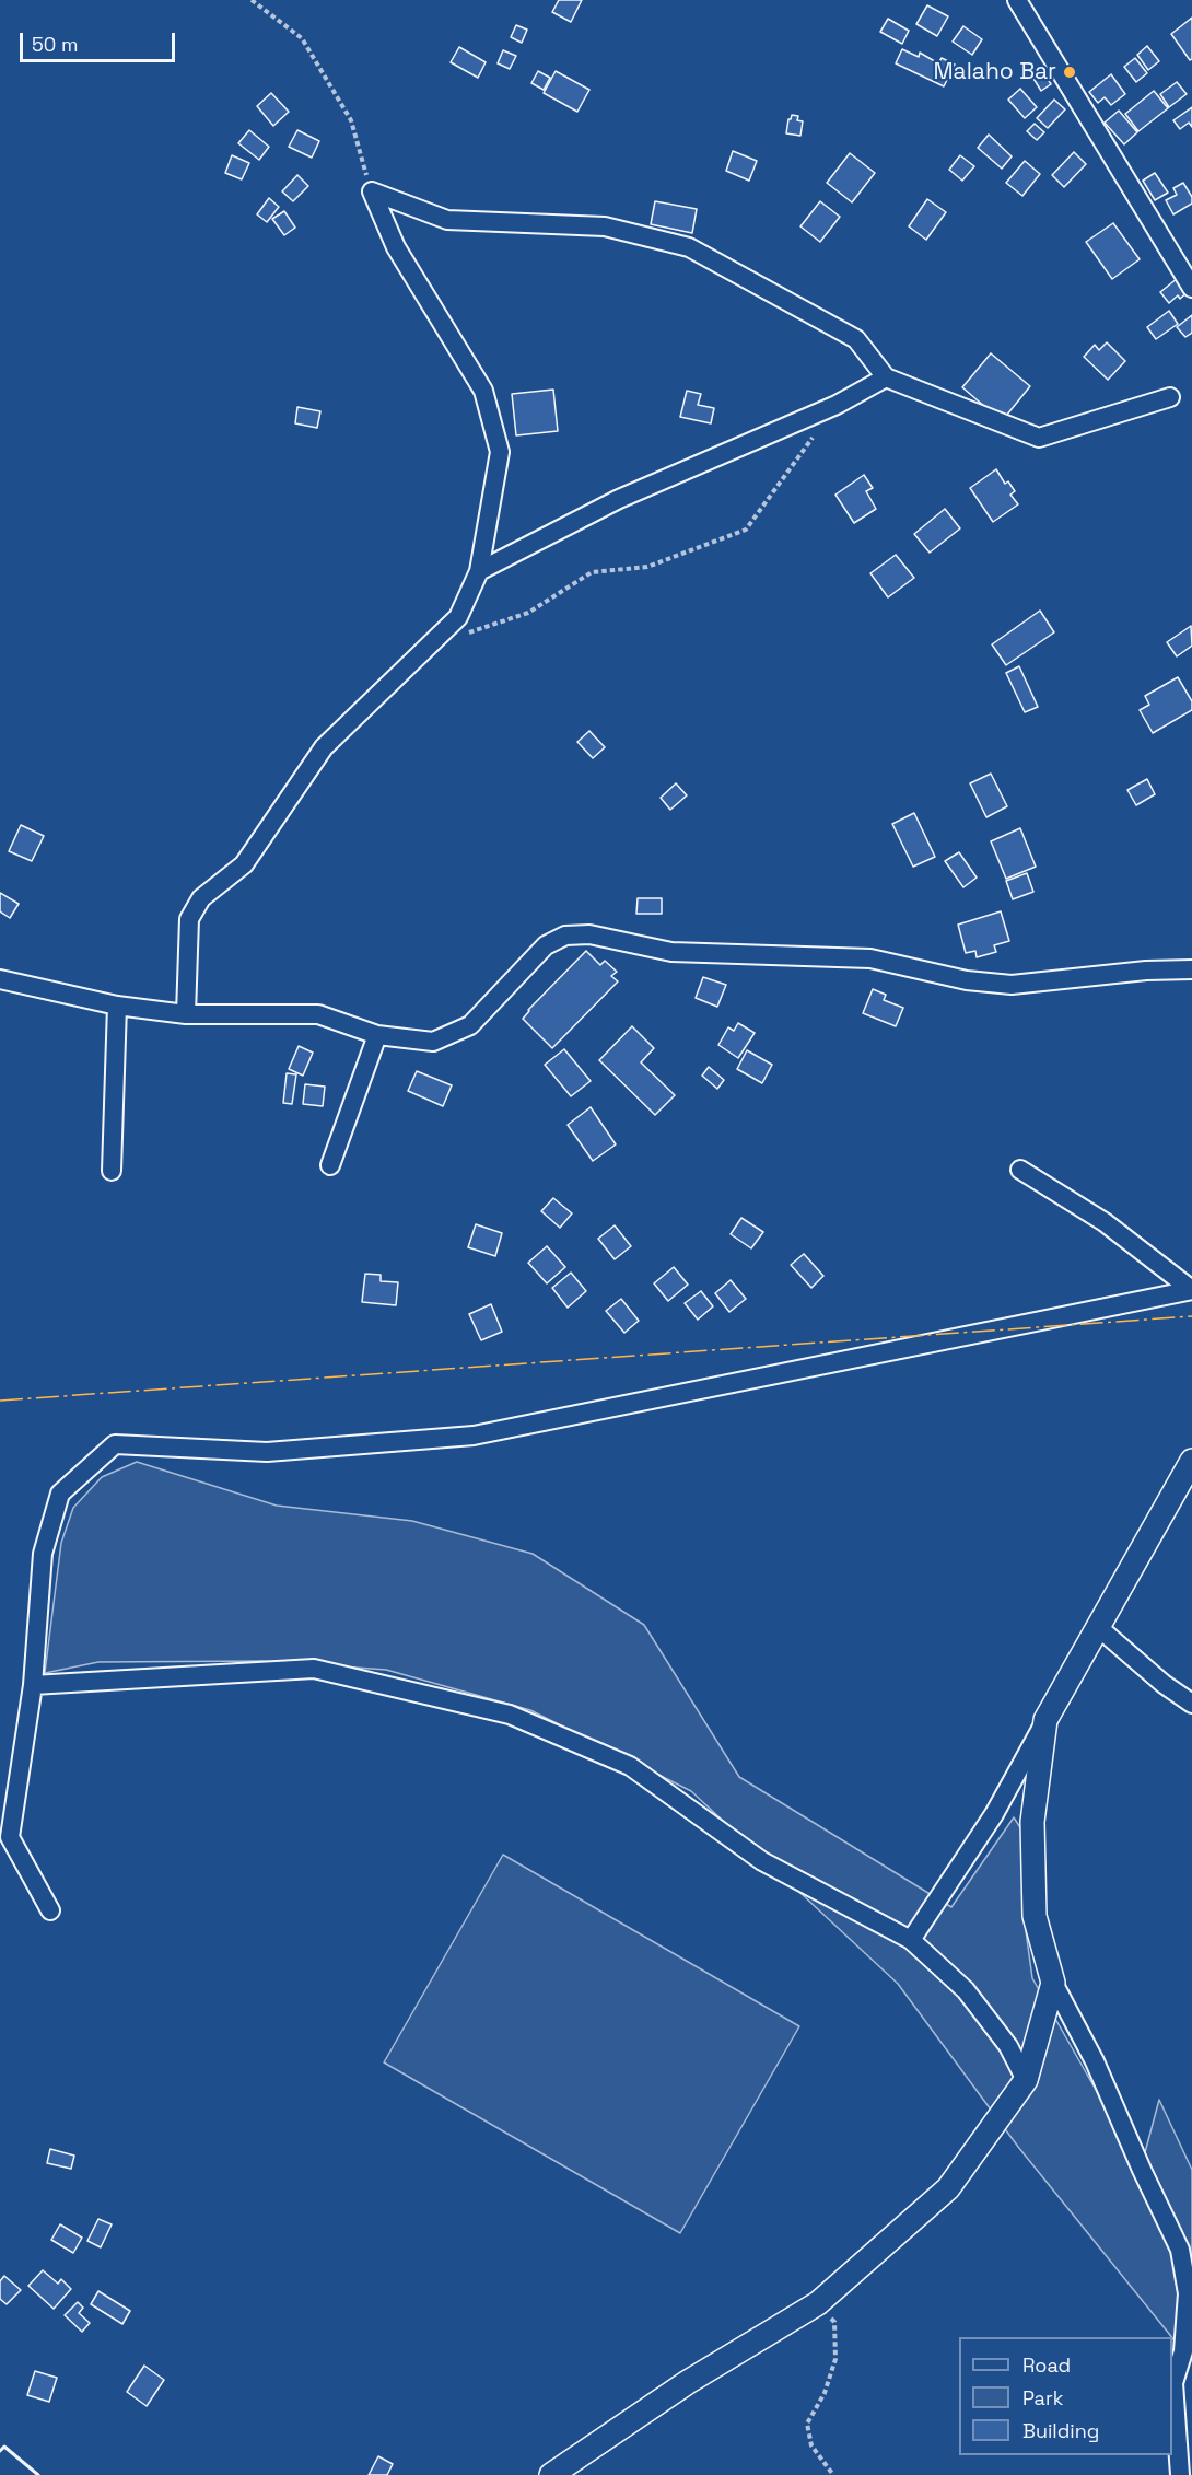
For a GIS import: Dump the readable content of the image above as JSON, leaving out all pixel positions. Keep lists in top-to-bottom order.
{
  "places": ["Malaho Bar"],
  "legend": ["Road", "Park", "Building"],
  "scale_bar": "50 m"
}
